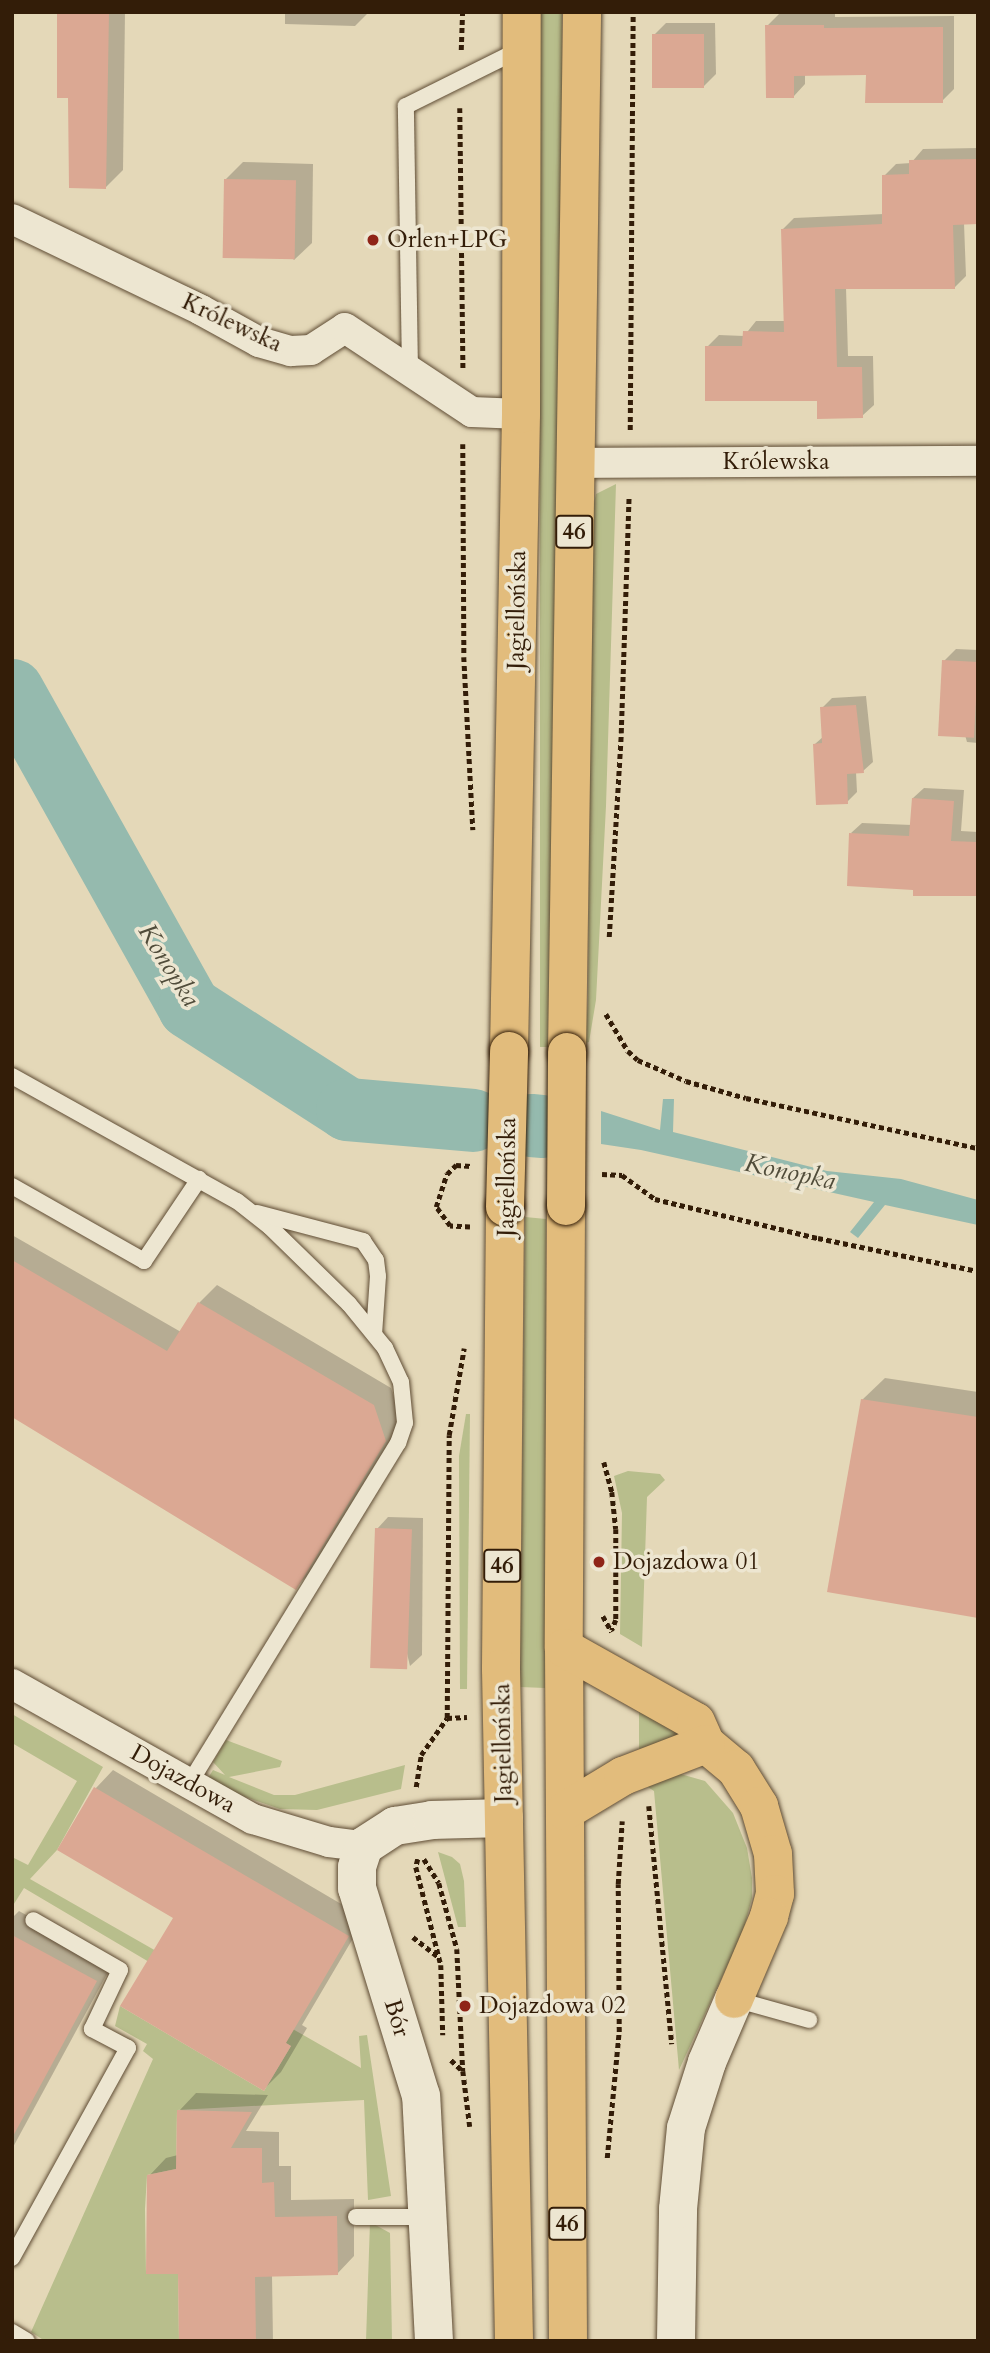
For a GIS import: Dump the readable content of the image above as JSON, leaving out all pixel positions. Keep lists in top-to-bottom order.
{
  "streets": {
    "main road": ["46", "Jagiellońska"],
    "street": ["Królewska", "Dojazdowa", "Bór"]
  },
  "crossings": [
    ["Królewska", "46"],
    ["Królewska", "Jagiellońska"],
    ["Dojazdowa", "Bór"]
  ],
  "water": ["Konopka"],
  "places": ["Orlen+LPG", "Dojazdowa 01", "Dojazdowa 02"]
}
